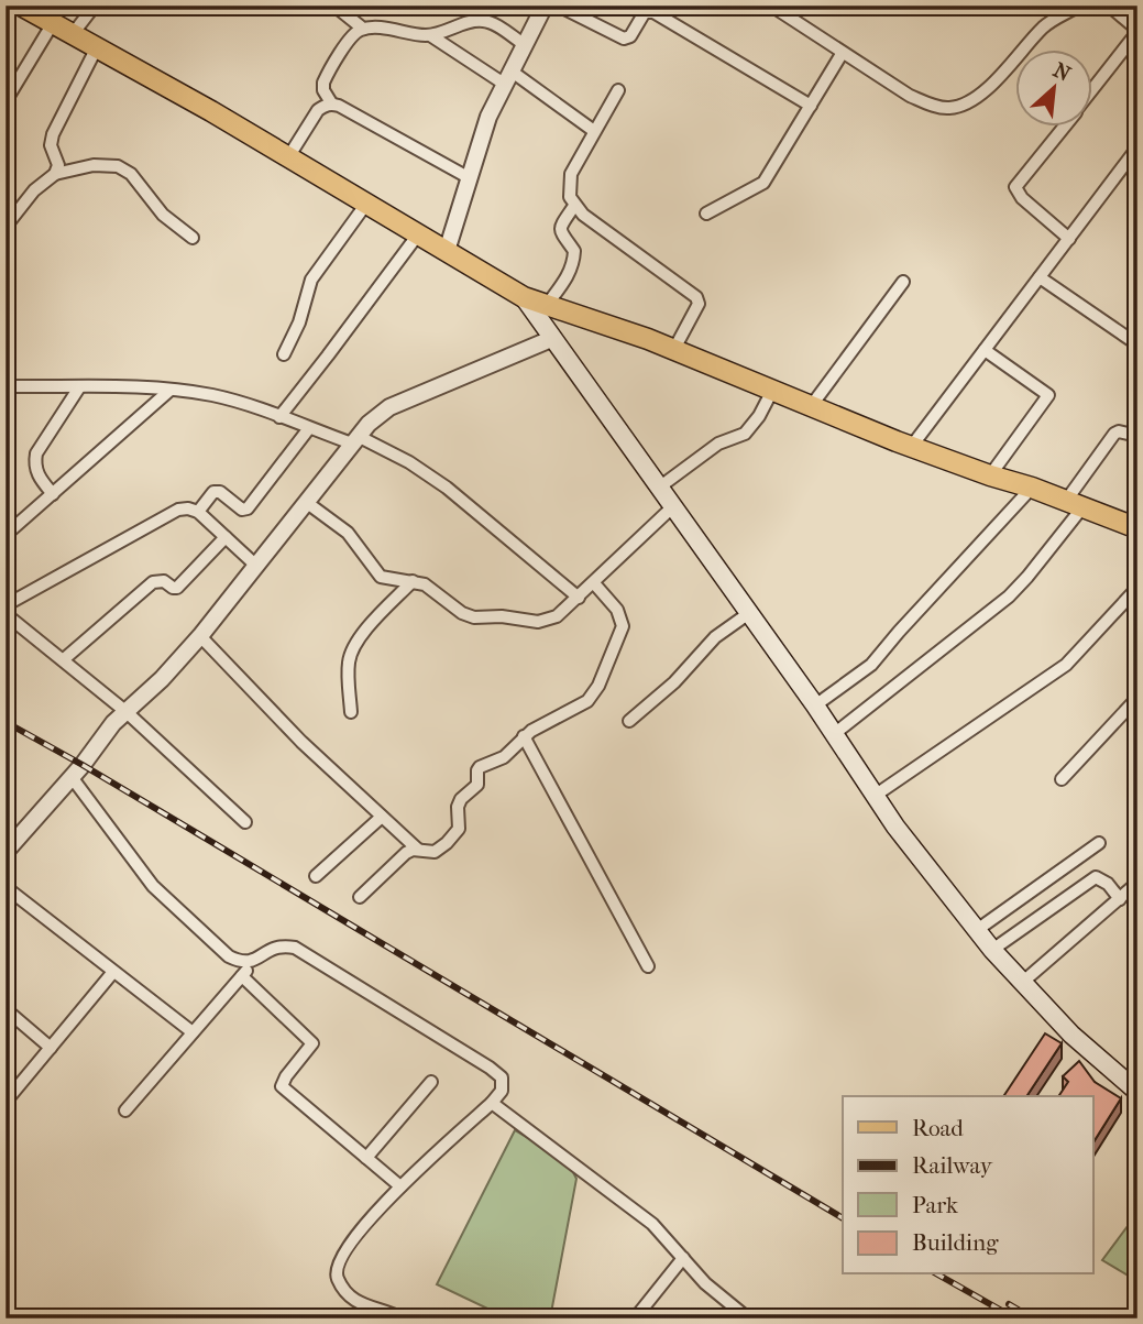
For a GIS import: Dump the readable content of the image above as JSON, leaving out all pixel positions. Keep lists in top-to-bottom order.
{
  "legend": [
    "Road",
    "Railway",
    "Park",
    "Building"
  ],
  "north": "top right"
}
